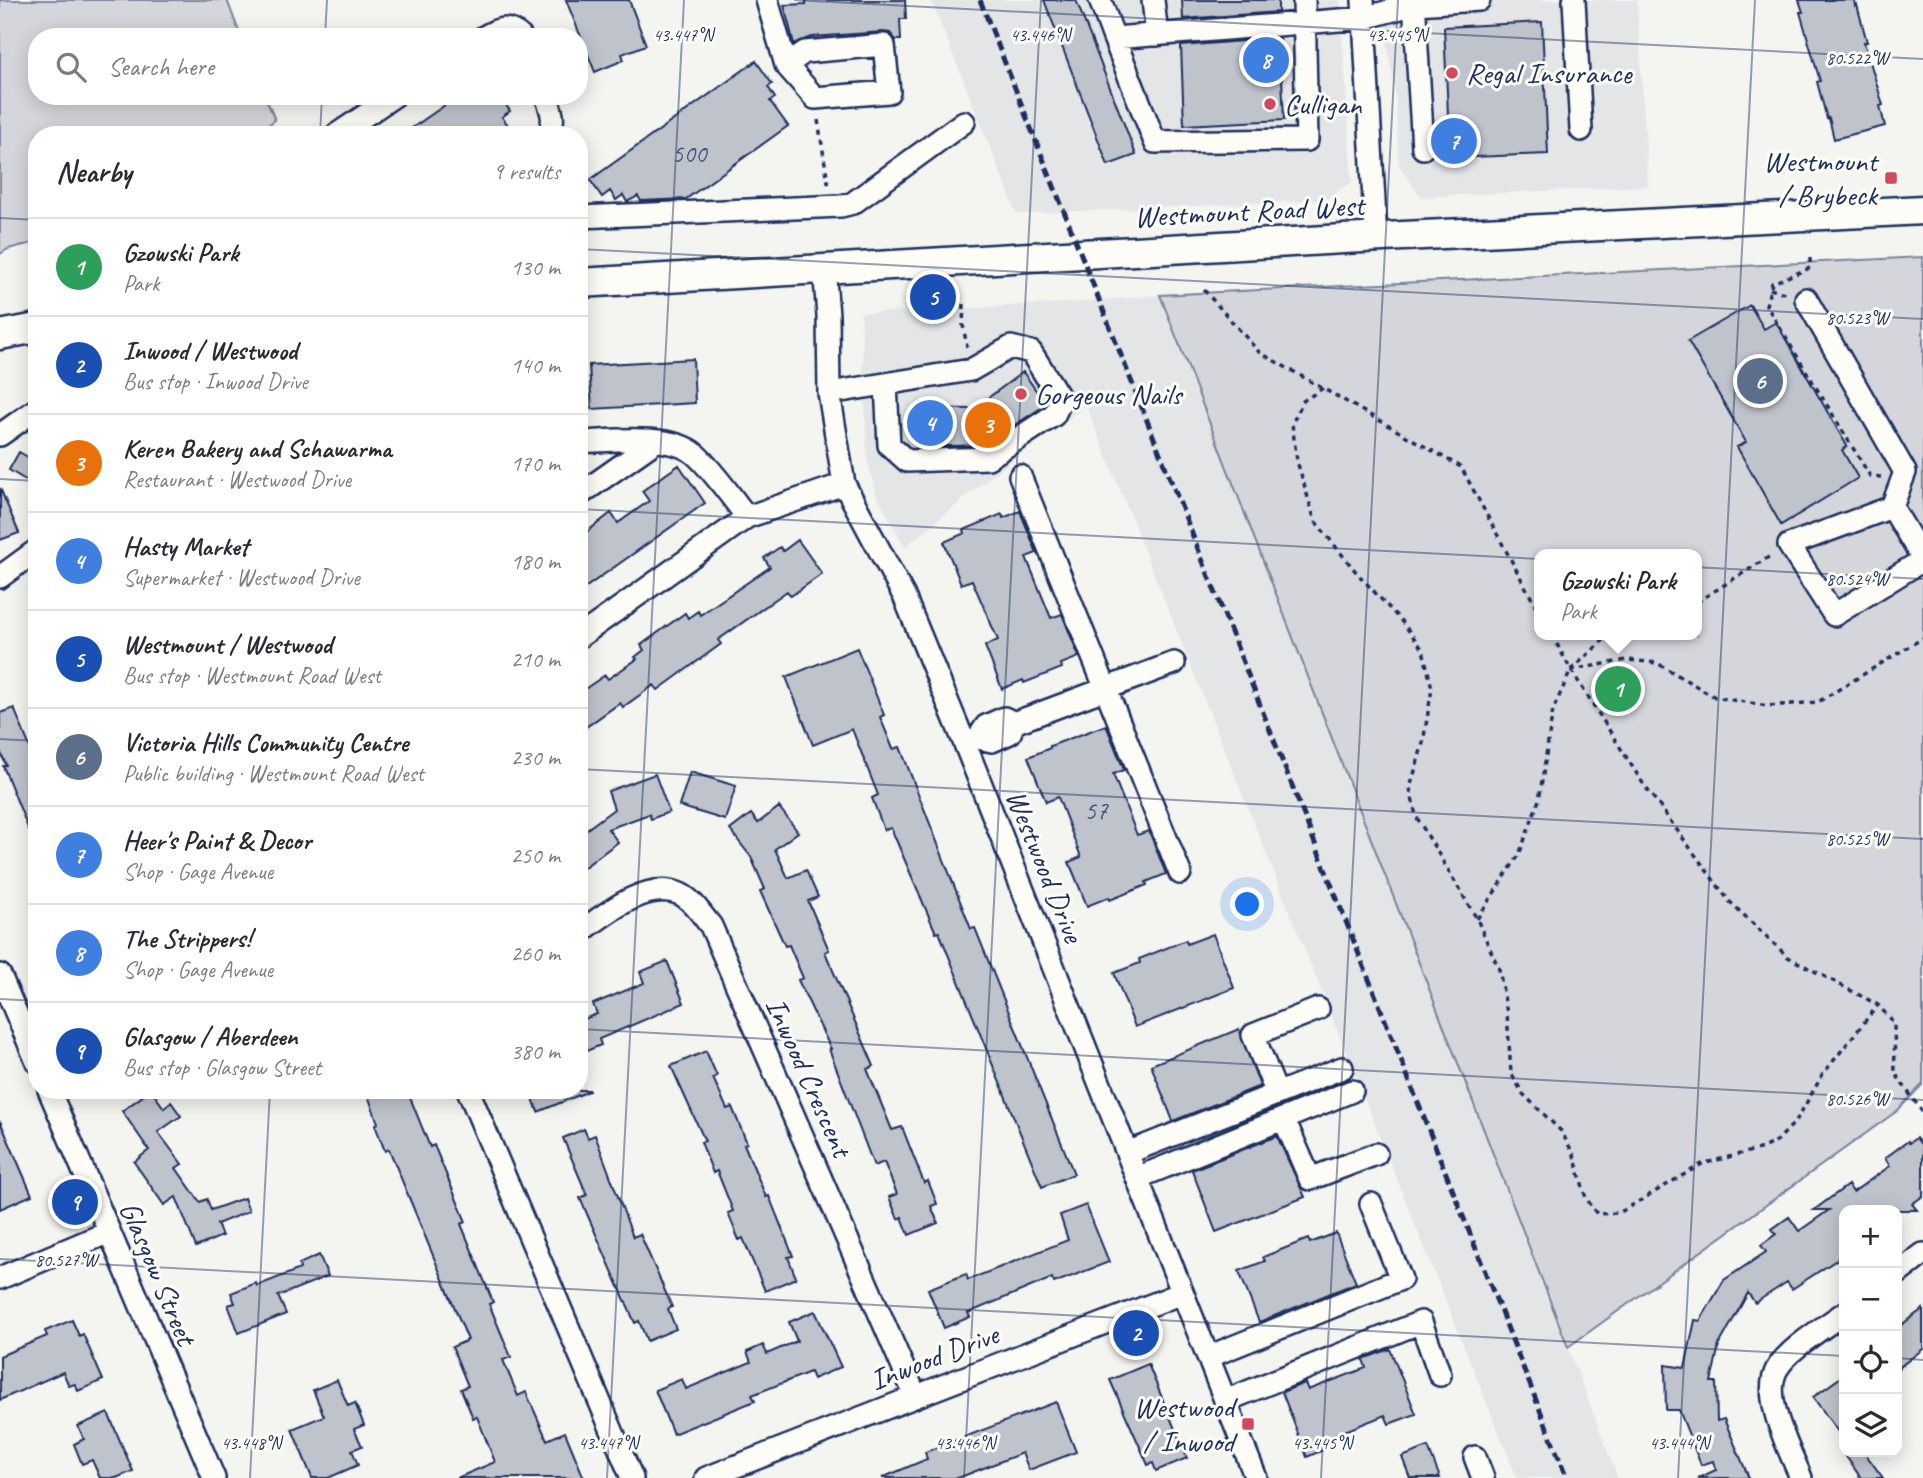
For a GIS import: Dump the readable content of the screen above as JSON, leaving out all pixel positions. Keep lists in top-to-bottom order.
{
  "streets": {
    "main road": ["Westmount Road West"],
    "street": [
      "Westwood Drive",
      "Inwood Crescent",
      "Glasgow Street",
      "Inwood Drive"
    ]
  },
  "crossings": [
    ["Westmount Road West", "Westwood Drive"],
    ["Westwood Drive", "Inwood Drive"],
    ["Inwood Crescent", "Inwood Drive"]
  ],
  "places": {
    "other": ["Regal Insurance", "Culligan", "Gorgeous Nails"],
    "transit": ["Westmount / Brybeck", "Westwood / Inwood"]
  },
  "house_numbers": ["500", "57"],
  "page": {
    "search": "Search here",
    "pins": [
      "8",
      "7",
      "5",
      "6",
      "4",
      "3",
      "1",
      "9",
      "2"
    ],
    "heading": ["Nearby", "9 results"],
    "list": [
      {
        "mark": "1",
        "name": "Gzowski Park",
        "note": "Park",
        "value": "130 m"
      },
      {
        "mark": "2",
        "name": "Inwood / Westwood",
        "note": "Bus stop · Inwood Drive",
        "value": "140 m"
      },
      {
        "mark": "3",
        "name": "Keren Bakery and Schawarma",
        "note": "Restaurant · Westwood Drive",
        "value": "170 m"
      },
      {
        "mark": "4",
        "name": "Hasty Market",
        "note": "Supermarket · Westwood Drive",
        "value": "180 m"
      },
      {
        "mark": "5",
        "name": "Westmount / Westwood",
        "note": "Bus stop · Westmount Road West",
        "value": "210 m"
      },
      {
        "mark": "6",
        "name": "Victoria Hills Community Centre",
        "note": "Public building · Westmount Road West",
        "value": "230 m"
      },
      {
        "mark": "7",
        "name": "Heer's Paint & Decor",
        "note": "Shop · Gage Avenue",
        "value": "250 m"
      },
      {
        "mark": "8",
        "name": "The Strippers!",
        "note": "Shop · Gage Avenue",
        "value": "260 m"
      },
      {
        "mark": "9",
        "name": "Glasgow / Aberdeen",
        "note": "Bus stop · Glasgow Street",
        "value": "380 m"
      }
    ],
    "popup": ["Gzowski Park", "Park"],
    "map_buttons": ["+", "−"]
  },
  "coordinates": [
    "43.447°N",
    "43.446°N",
    "43.445°N",
    "80.522°W",
    "80.523°W",
    "80.524°W",
    "80.525°W",
    "80.526°W",
    "80.527°W",
    "43.448°N",
    "43.444°N"
  ]
}
